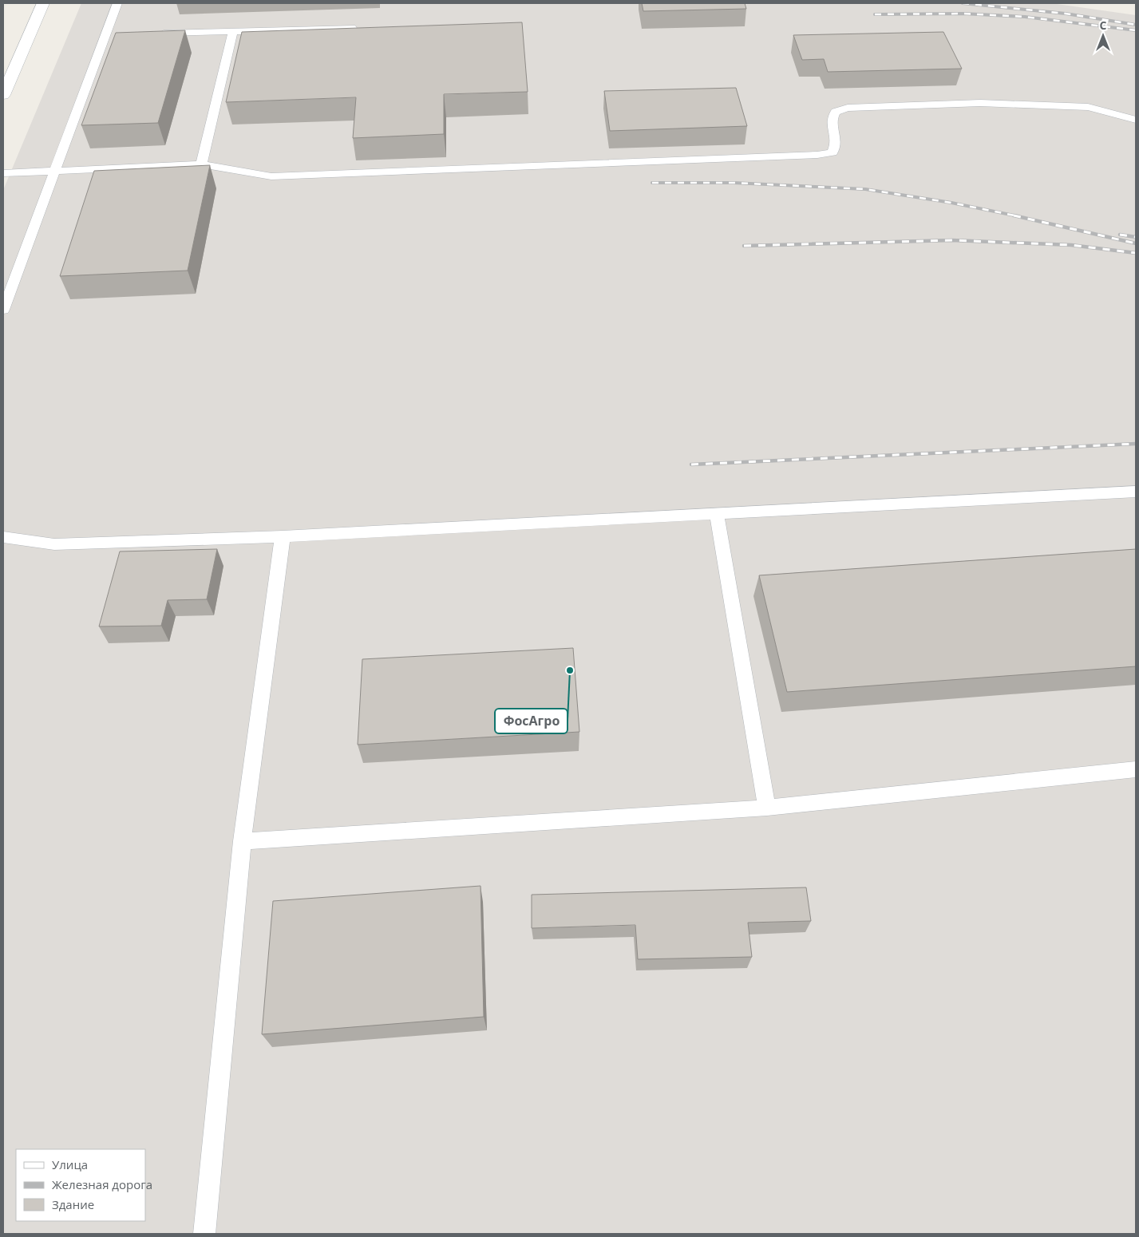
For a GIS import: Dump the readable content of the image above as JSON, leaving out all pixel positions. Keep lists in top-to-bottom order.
{
  "places": ["ФосАгро"],
  "legend": ["Улица", "Железная дорога", "Здание"],
  "north": "top"
}
